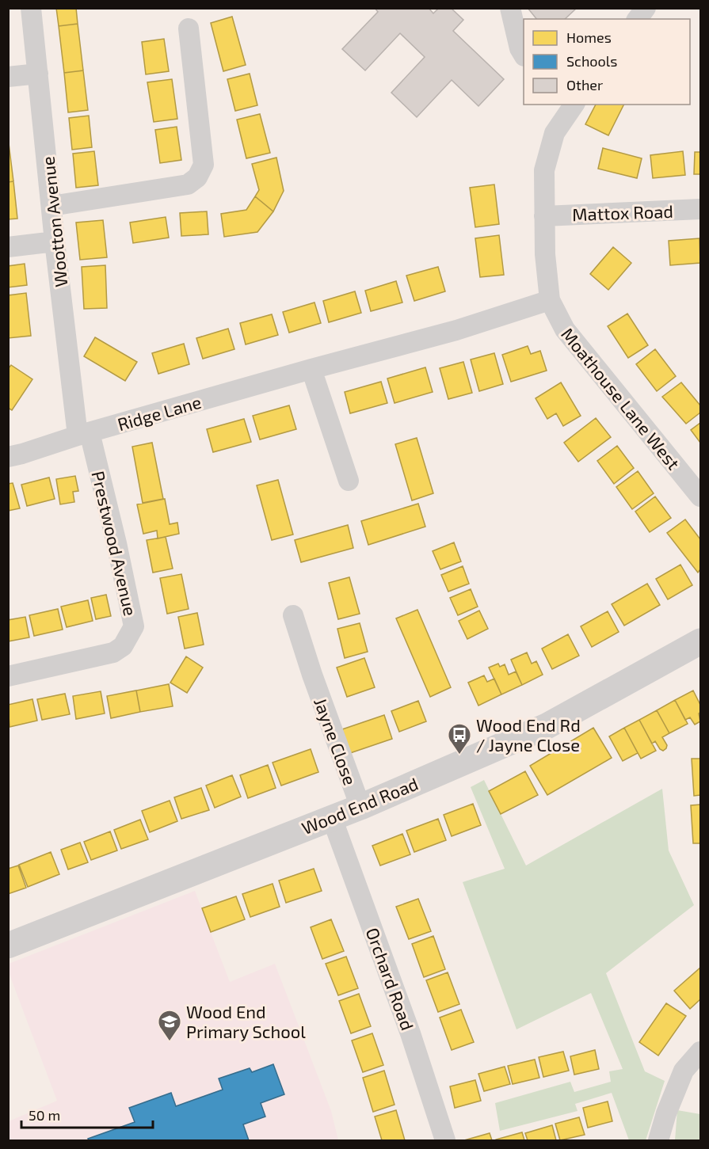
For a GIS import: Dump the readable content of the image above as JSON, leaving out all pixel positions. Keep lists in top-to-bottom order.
{
  "streets": {
    "street": [
      "Mattox Road",
      "Wootton Avenue",
      "Moathouse Lane West",
      "Ridge Lane",
      "Prestwood Avenue",
      "Jayne Close",
      "Wood End Road",
      "Orchard Road"
    ]
  },
  "crossings": [
    ["Mattox Road", "Moathouse Lane West"],
    ["Wootton Avenue", "Ridge Lane"],
    ["Wootton Avenue", "Prestwood Avenue"],
    ["Moathouse Lane West", "Ridge Lane"],
    ["Ridge Lane", "Prestwood Avenue"],
    ["Jayne Close", "Wood End Road"],
    ["Wood End Road", "Orchard Road"]
  ],
  "places": {
    "bus stop": ["Wood End Rd / Jayne Close"],
    "school or university": ["Wood End Primary School"]
  },
  "legend": ["Homes", "Schools", "Other"],
  "scale_bar": "50 m"
}
